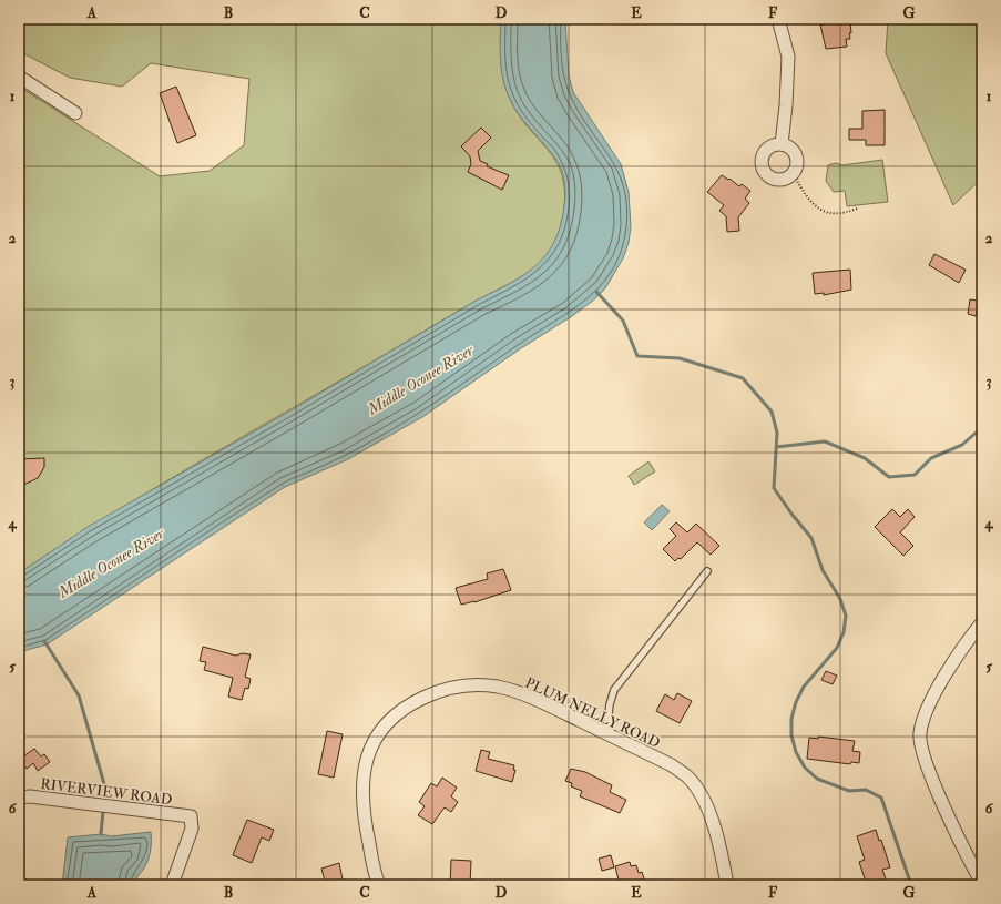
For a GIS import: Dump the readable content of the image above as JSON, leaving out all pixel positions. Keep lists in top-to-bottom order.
{
  "streets": {
    "street": ["PLUM NELLY ROAD", "RIVERVIEW ROAD"]
  },
  "water": ["Middle Oconee River"],
  "grid": {
    "columns": [
      "A",
      "B",
      "C",
      "D",
      "E",
      "F",
      "G"
    ],
    "rows": [
      "1",
      "2",
      "3",
      "4",
      "5",
      "6"
    ]
  }
}
